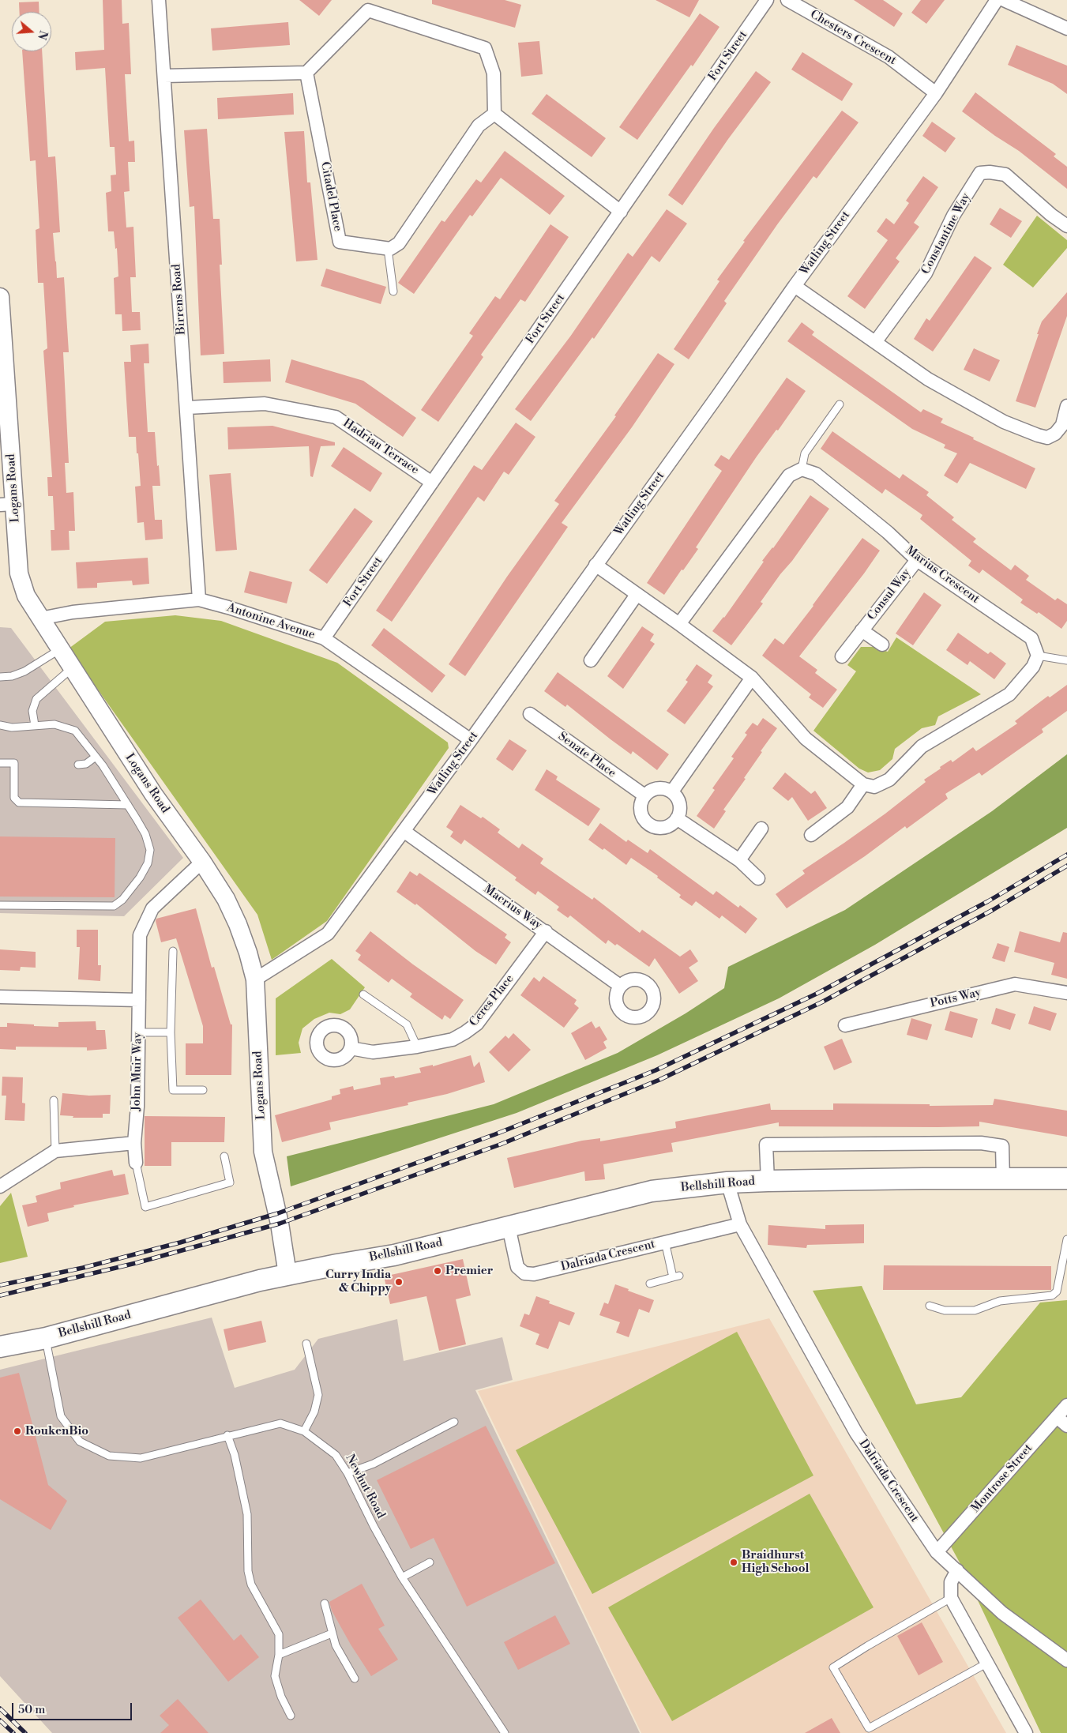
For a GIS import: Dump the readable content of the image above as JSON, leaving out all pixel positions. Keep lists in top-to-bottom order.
{
  "streets": {
    "main road": ["Bellshill Road"],
    "street": [
      "Chesters Crescent",
      "Fort Street",
      "Citadel Place",
      "Constantine Way",
      "Watling Street",
      "Birrens Road",
      "Hadrian Terrace",
      "Logans Road",
      "Marius Crescent",
      "Consul Way",
      "Antonine Avenue",
      "Senate Place",
      "Macrius Way",
      "Potts Way",
      "Ceres Place",
      "John Muir Way",
      "Dalriada Crescent",
      "Montrose Street"
    ],
    "lane": ["Newhut Road"]
  },
  "crossings": [
    ["Chesters Crescent", "Watling Street"],
    ["Fort Street", "Hadrian Terrace"],
    ["Fort Street", "Antonine Avenue"],
    ["Watling Street", "Logans Road"],
    ["Watling Street", "Antonine Avenue"],
    ["Watling Street", "Macrius Way"],
    ["Birrens Road", "Hadrian Terrace"],
    ["Birrens Road", "Antonine Avenue"],
    ["Logans Road", "Antonine Avenue"],
    ["Logans Road", "John Muir Way"],
    ["Logans Road", "Bellshill Road"],
    ["Marius Crescent", "Consul Way"],
    ["Macrius Way", "Ceres Place"],
    ["Bellshill Road", "Dalriada Crescent"],
    ["Bellshill Road", "Newhut Road"],
    ["Dalriada Crescent", "Montrose Street"]
  ],
  "places": [
    "Premier",
    "Curry India & Chippy",
    "RoukenBio",
    "Braidhurst High School"
  ],
  "scale_bar": "50 m",
  "north": "right"
}
